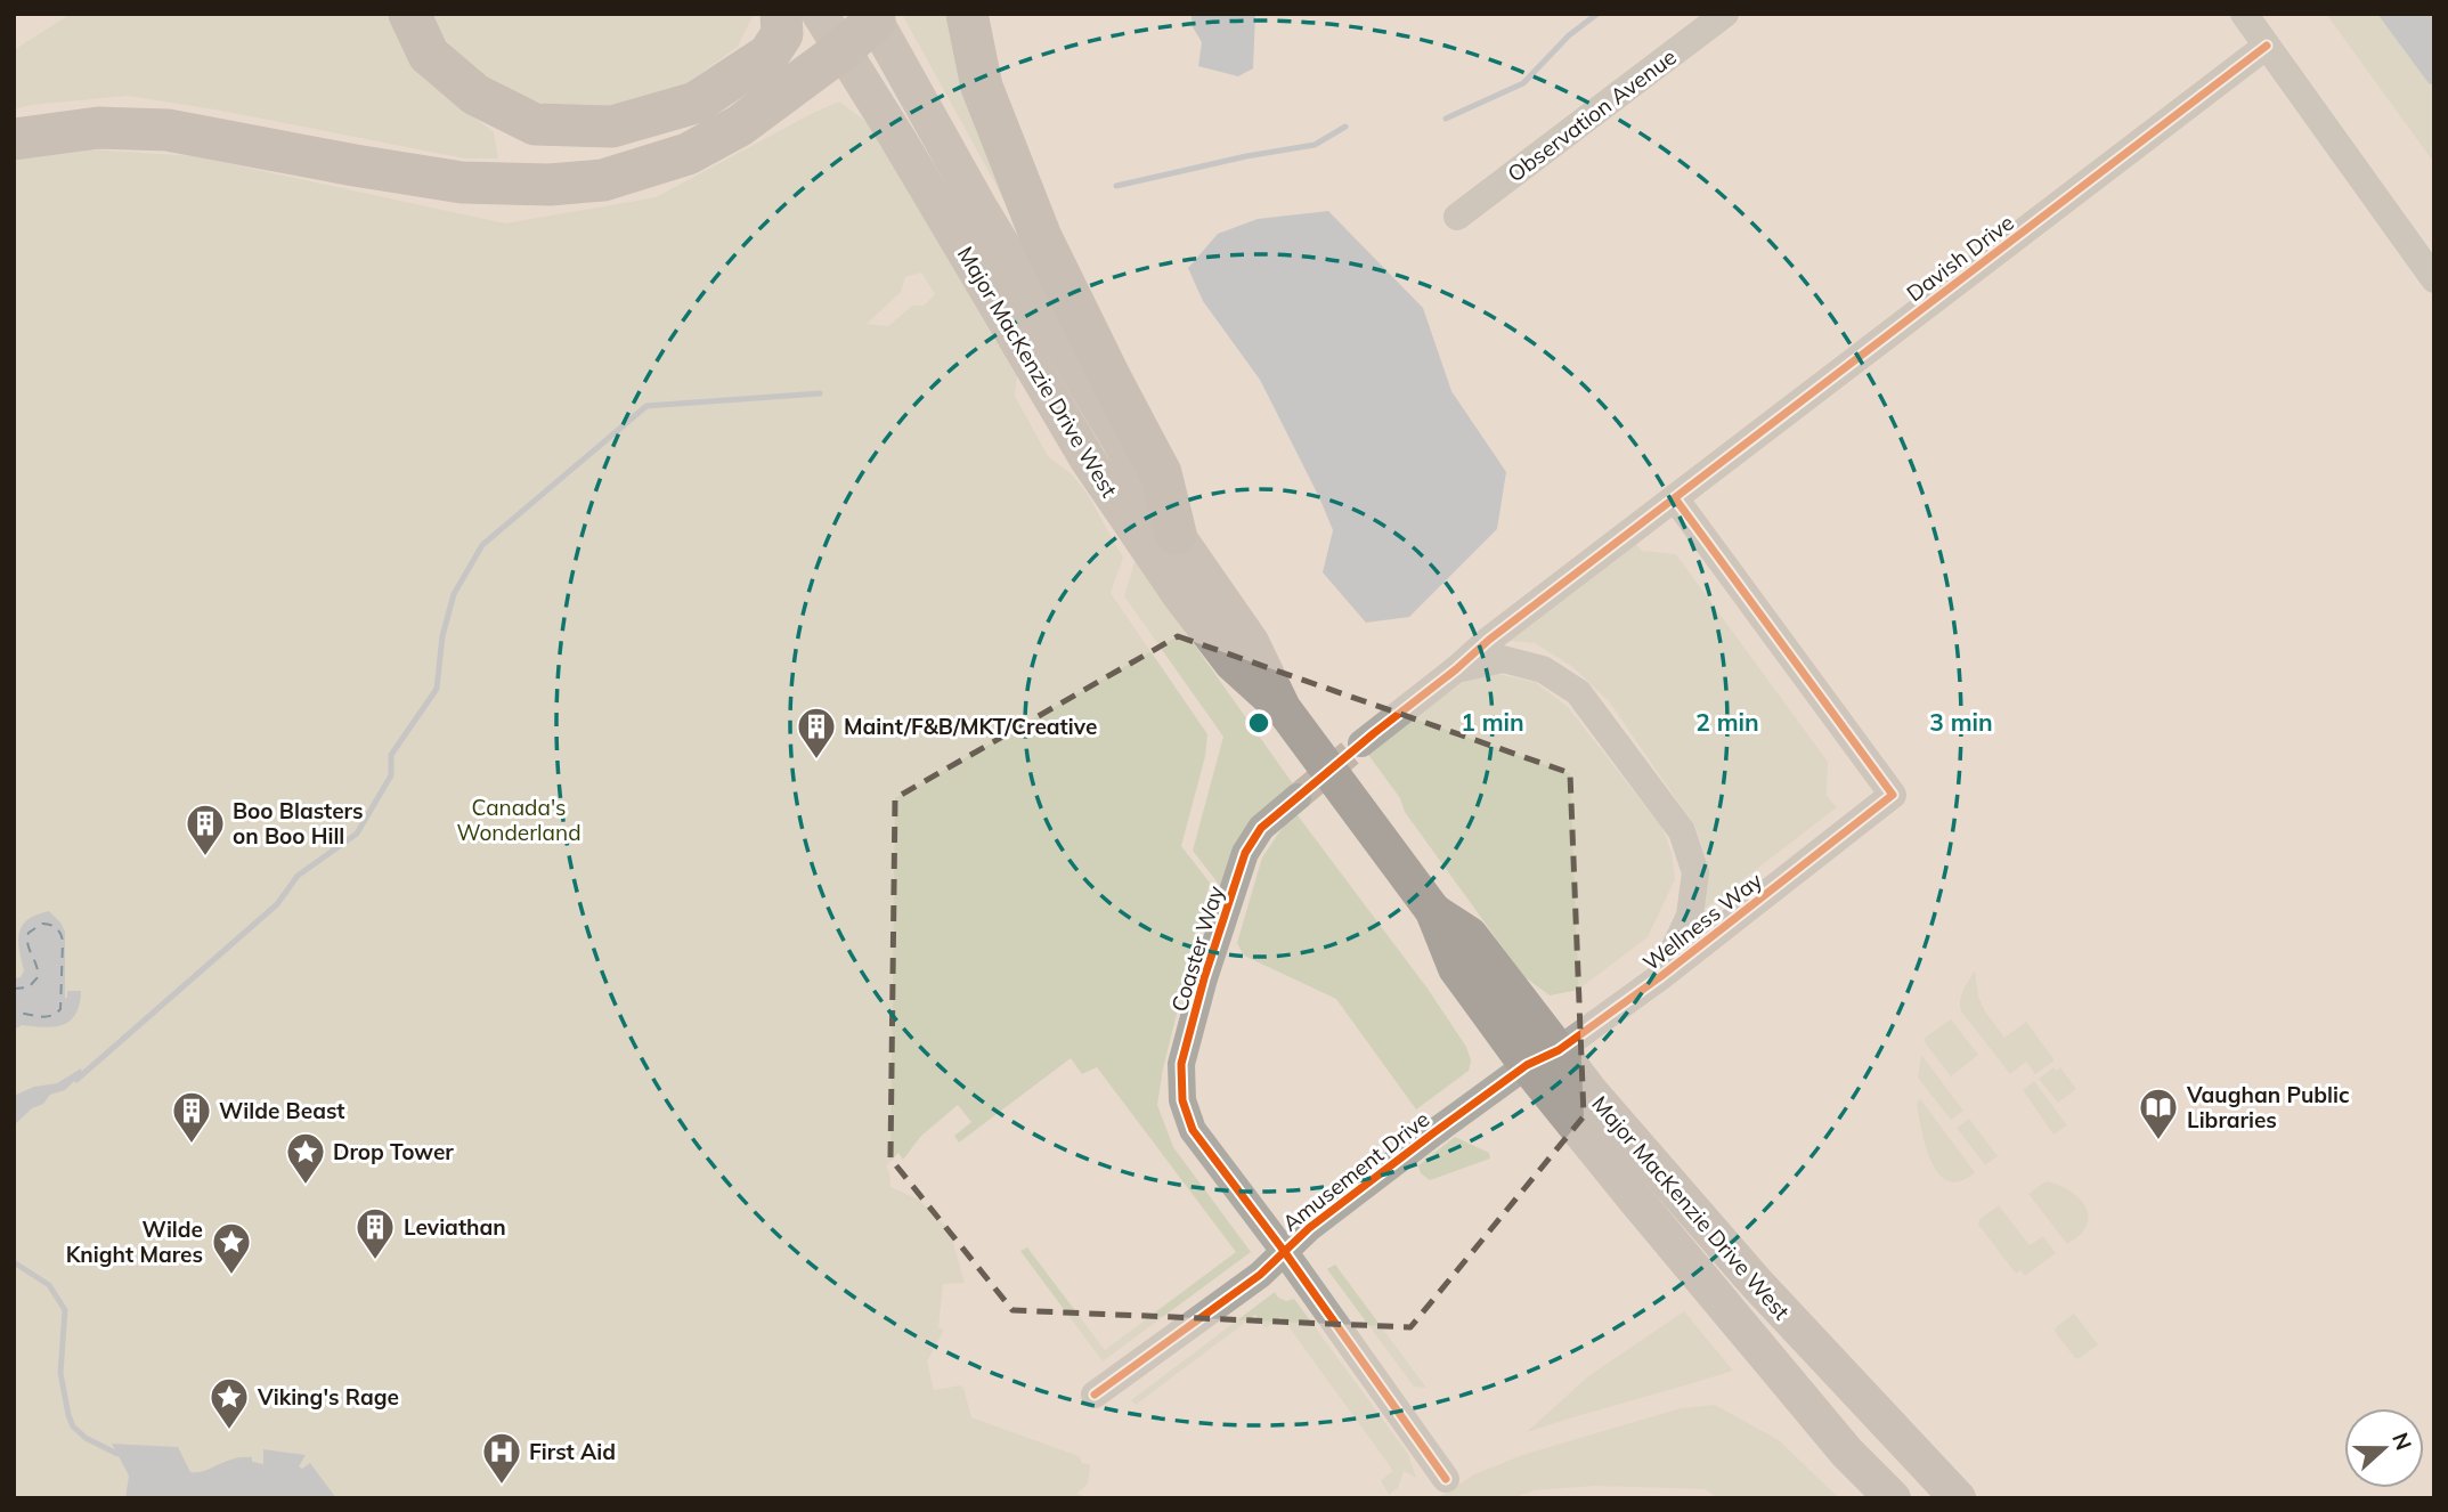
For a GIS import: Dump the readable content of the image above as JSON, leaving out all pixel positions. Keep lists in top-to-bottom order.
{
  "streets": {
    "main road": ["Major MacKenzie Drive West"],
    "street": [
      "Observation Avenue",
      "Davish Drive",
      "Wellness Way",
      "Coaster Way",
      "Amusement Drive"
    ]
  },
  "crossings": [
    ["Davish Drive", "Wellness Way"],
    ["Major MacKenzie Drive West", "Wellness Way"],
    ["Major MacKenzie Drive West", "Amusement Drive"],
    ["Wellness Way", "Amusement Drive"],
    ["Coaster Way", "Amusement Drive"]
  ],
  "parks": ["Canada's Wonderland"],
  "places": {
    "building": [
      "Maint/F&B/MKT/Creative",
      "Boo Blasters on Boo Hill",
      "Wilde Beast",
      "Leviathan"
    ],
    "library": ["Vaughan Public Libraries"],
    "place": ["Drop Tower", "Wilde Knight Mares", "Viking's Rage"],
    "hospital": ["First Aid"]
  },
  "north": "right",
  "rings": ["1 min", "2 min", "3 min"]
}
